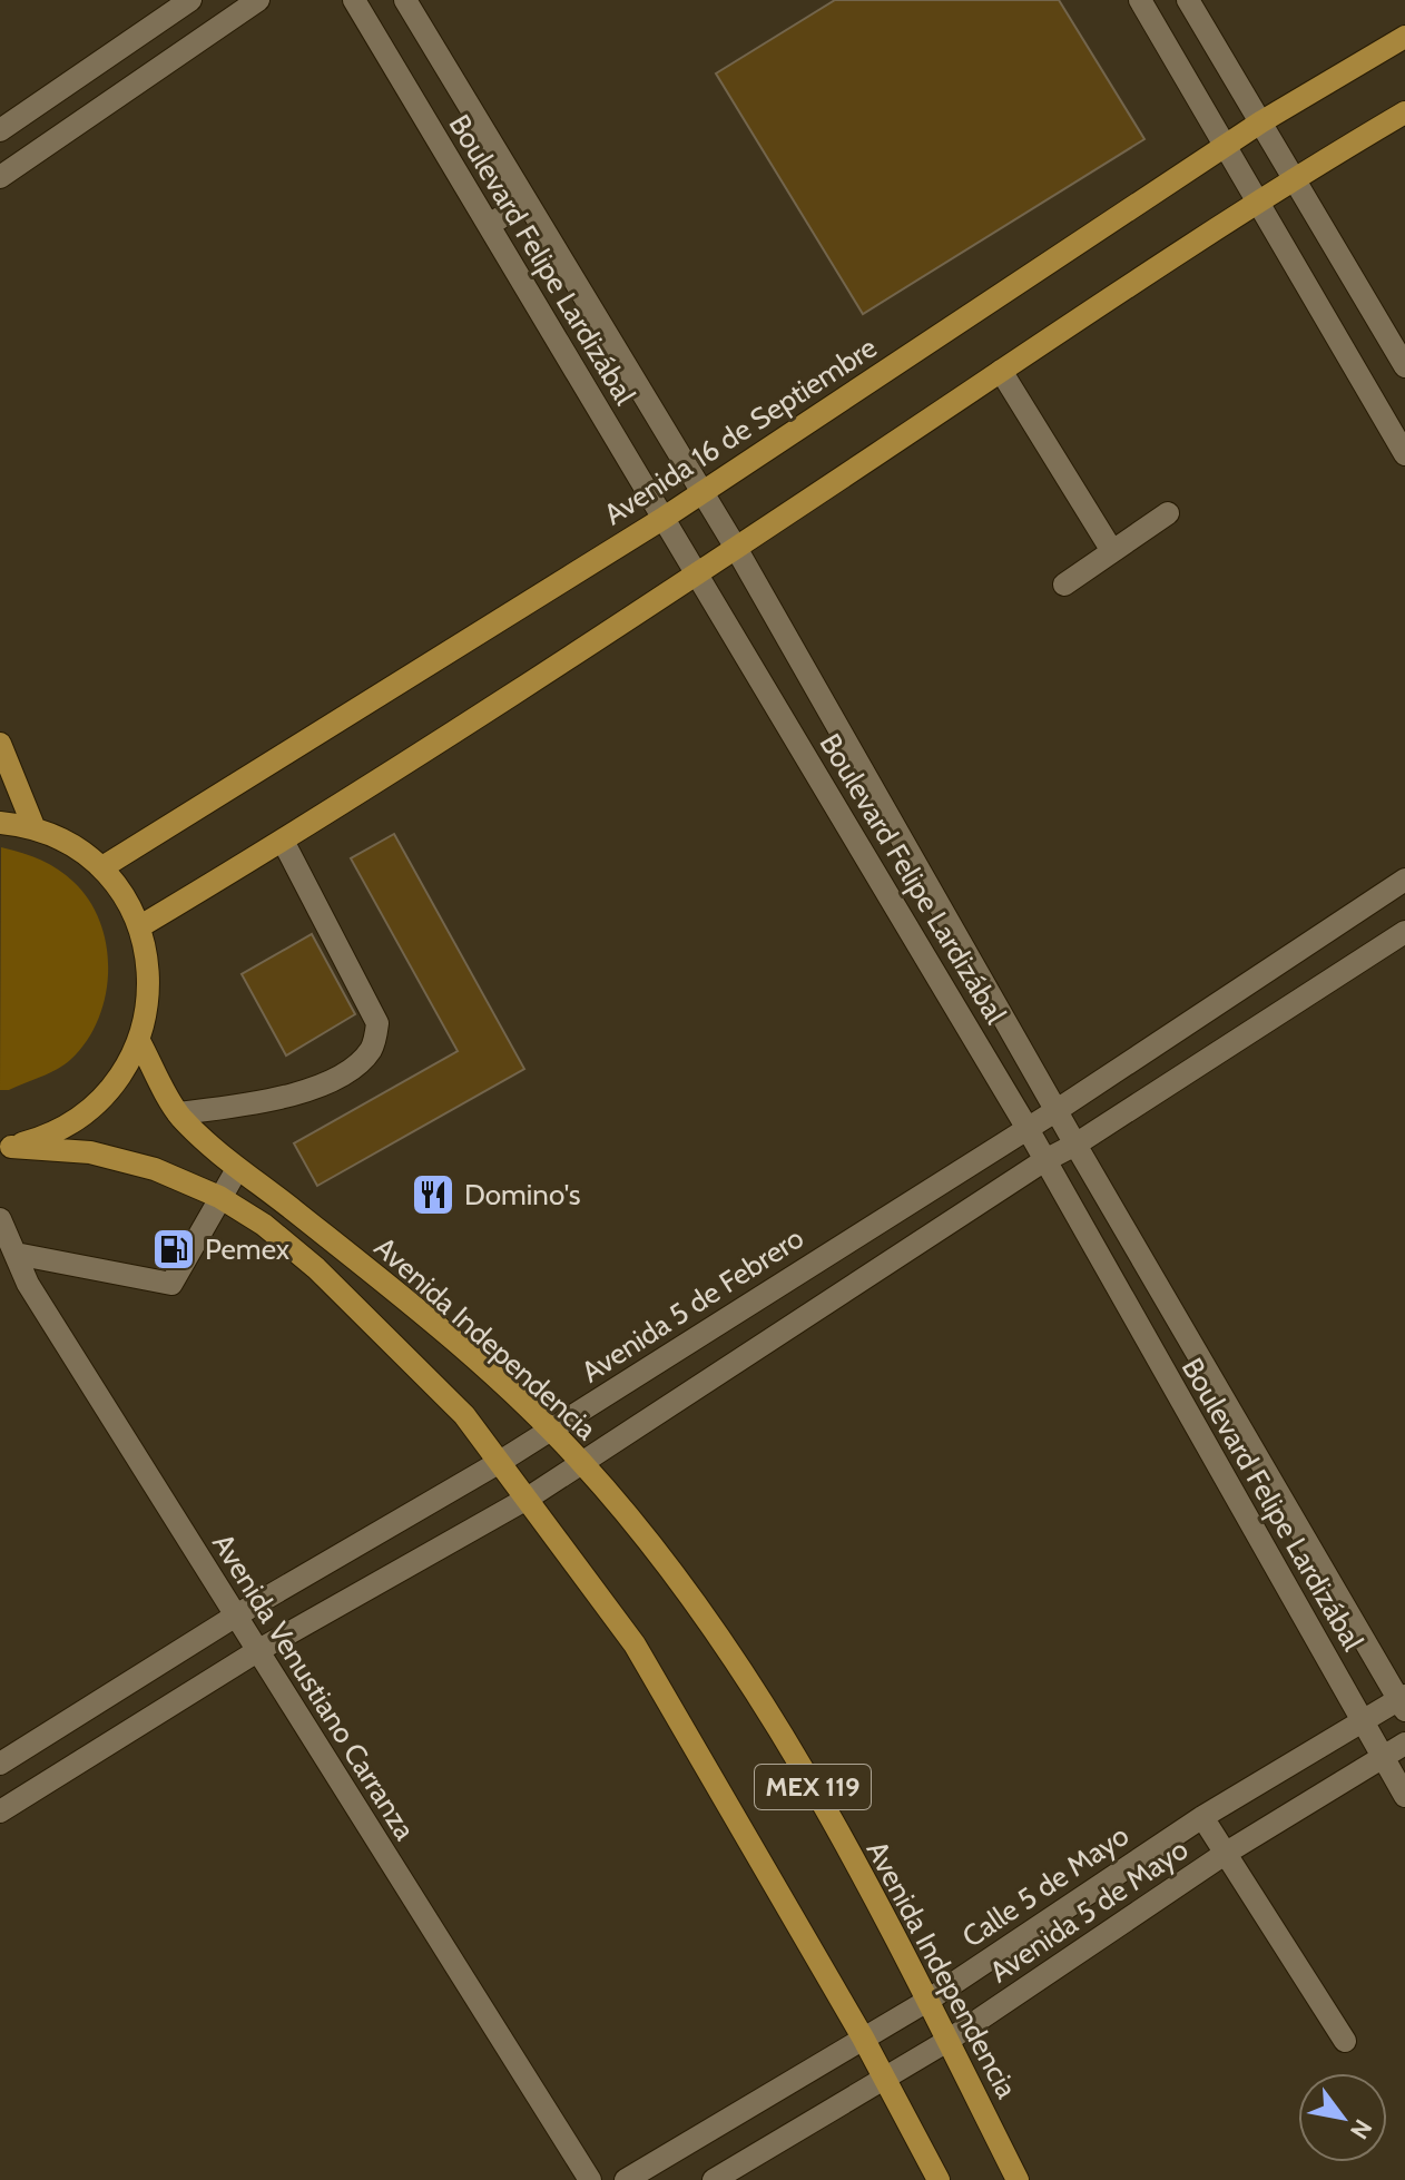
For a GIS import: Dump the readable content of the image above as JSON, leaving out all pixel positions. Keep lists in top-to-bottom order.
{
  "streets": {
    "main road": ["Avenida 16 de Septiembre", "Avenida Independencia", "MEX 119"],
    "street": [
      "Boulevard Felipe Lardizábal",
      "Avenida 5 de Febrero",
      "Avenida Venustiano Carranza",
      "Calle 5 de Mayo",
      "Avenida 5 de Mayo"
    ]
  },
  "crossings": [
    ["Boulevard Felipe Lardizábal", "Avenida 16 de Septiembre"],
    ["Boulevard Felipe Lardizábal", "Avenida 5 de Febrero"],
    ["Boulevard Felipe Lardizábal", "Calle 5 de Mayo"],
    ["Boulevard Felipe Lardizábal", "Avenida 5 de Mayo"],
    ["Avenida 5 de Febrero", "Avenida Independencia"],
    ["Avenida 5 de Febrero", "Avenida Venustiano Carranza"],
    ["Avenida 5 de Febrero", "MEX 119"],
    ["Avenida Independencia", "Calle 5 de Mayo"],
    ["Avenida Independencia", "Avenida 5 de Mayo"],
    ["MEX 119", "Calle 5 de Mayo"],
    ["MEX 119", "Avenida 5 de Mayo"]
  ],
  "places": {
    "restaurant": ["Domino's"],
    "fuel station": ["Pemex"]
  },
  "north": "bottom right"
}
